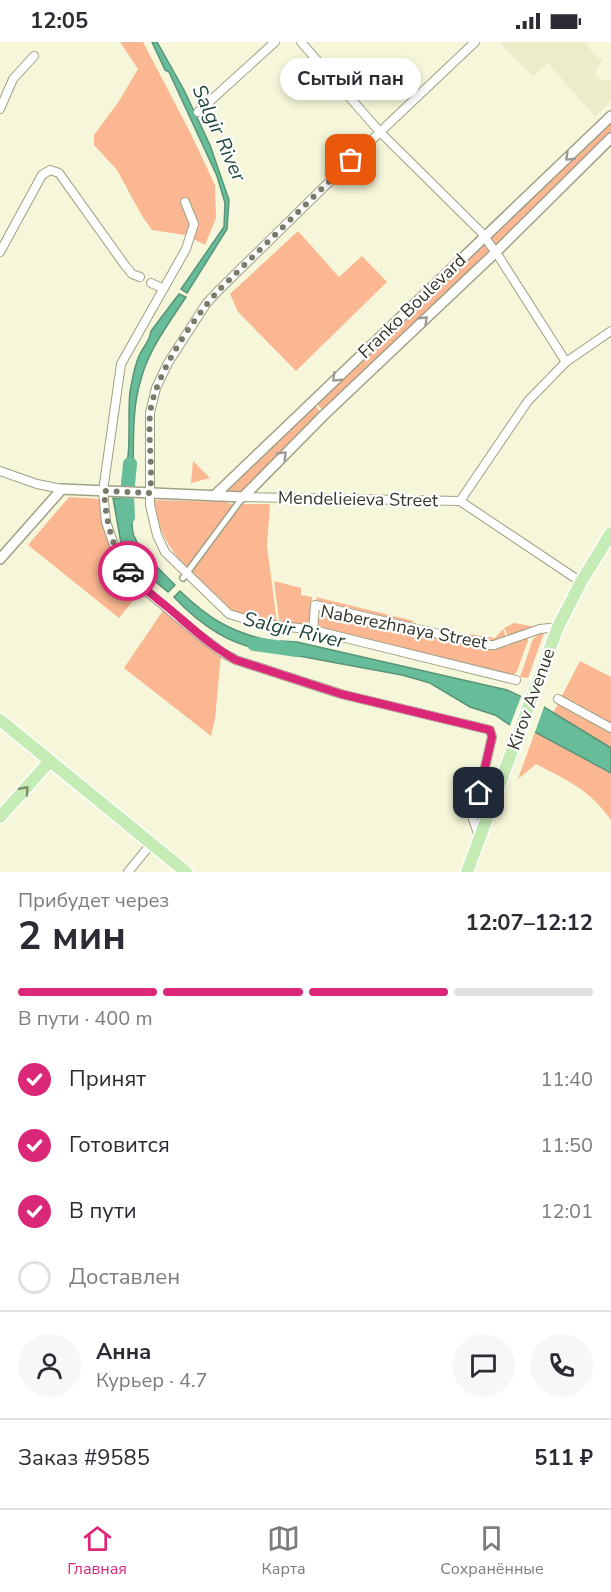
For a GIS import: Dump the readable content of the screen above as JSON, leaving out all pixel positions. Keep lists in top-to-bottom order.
{
  "streets": {
    "main road": ["Kirov Avenue"],
    "street": ["Franko Boulevard", "Mendelieieva Street", "Naberezhnaya Street"]
  },
  "crossings": [
    ["Franko Boulevard", "Mendelieieva Street"],
    ["Mendelieieva Street", "Naberezhnaya Street"],
    ["Mendelieieva Street", "Kirov Avenue"],
    ["Naberezhnaya Street", "Kirov Avenue"]
  ],
  "water": ["Salgir River"],
  "places": ["Сытый пан"],
  "page": {
    "status": "12:05",
    "bubble": "Сытый пан",
    "heading": ["2 мин", "Прибудет через", "12:07–12:12"],
    "panel": [
      "Анна",
      "Курьер · 4.7",
      "Заказ #9585",
      "511 ₽"
    ],
    "bar": "В пути · 400 m",
    "list": [
      ["Принят", "11:40"],
      ["Готовится", "11:50"],
      ["В пути", "12:01"],
      "Доставлен"
    ],
    "tabs": ["Главная", "Карта", "Сохранённые"]
  }
}
